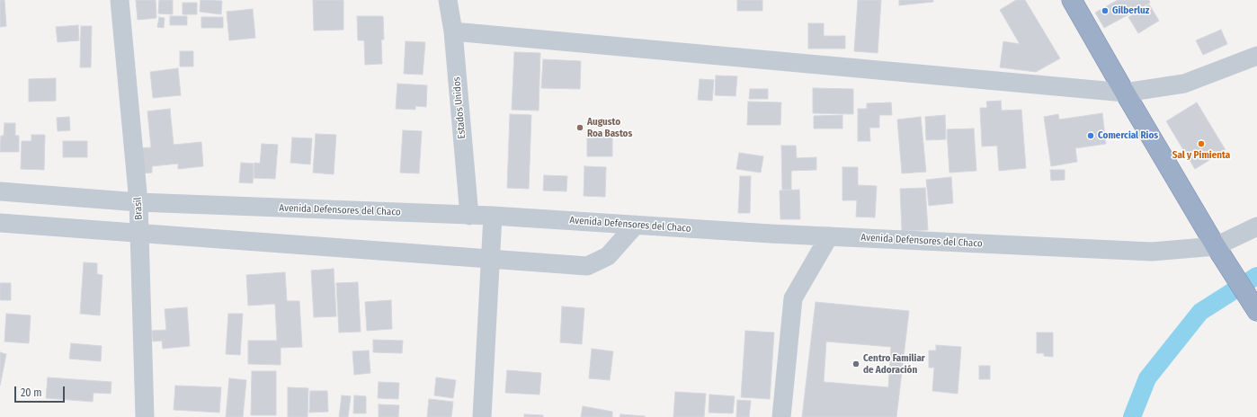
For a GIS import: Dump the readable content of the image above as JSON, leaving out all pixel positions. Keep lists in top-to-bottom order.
{
  "streets": {
    "street": ["Estados Unidos", "Brasil", "Avenida Defensores del Chaco"]
  },
  "crossings": [
    ["Estados Unidos", "Avenida Defensores del Chaco"],
    ["Brasil", "Avenida Defensores del Chaco"]
  ],
  "places": [
    "Gilberluz",
    "Augusto Roa Bastos",
    "Comercial Rios",
    "Sal y Pimienta",
    "Centro Familiar de Adoración"
  ],
  "scale_bar": "20 m"
}
